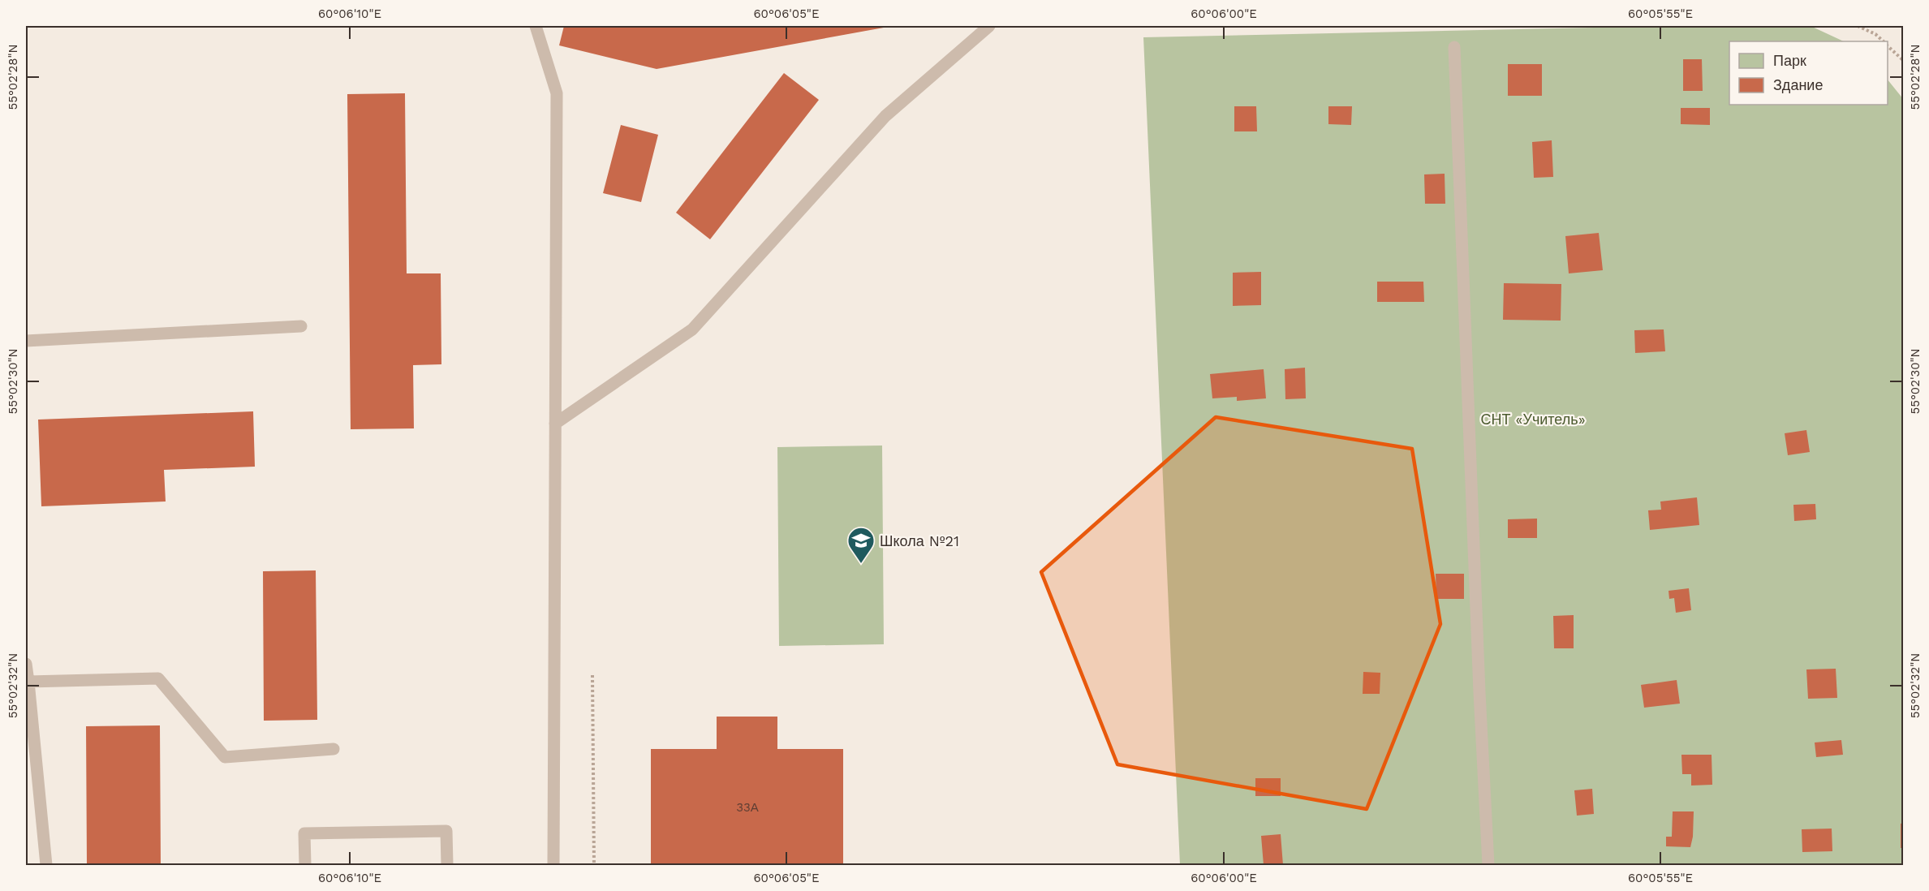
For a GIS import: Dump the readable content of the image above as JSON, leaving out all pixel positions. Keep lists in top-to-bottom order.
{
  "parks": ["СНТ «Учитель»"],
  "places": {
    "school or university": ["Школа №21"]
  },
  "house_numbers": ["33А"],
  "legend": ["Парк", "Здание"],
  "coordinates": [
    "60°06'10\"E",
    "60°06'05\"E",
    "60°06'00\"E",
    "60°05'55\"E",
    "55°02'28\"N",
    "55°02'30\"N",
    "55°02'32\"N"
  ]
}
